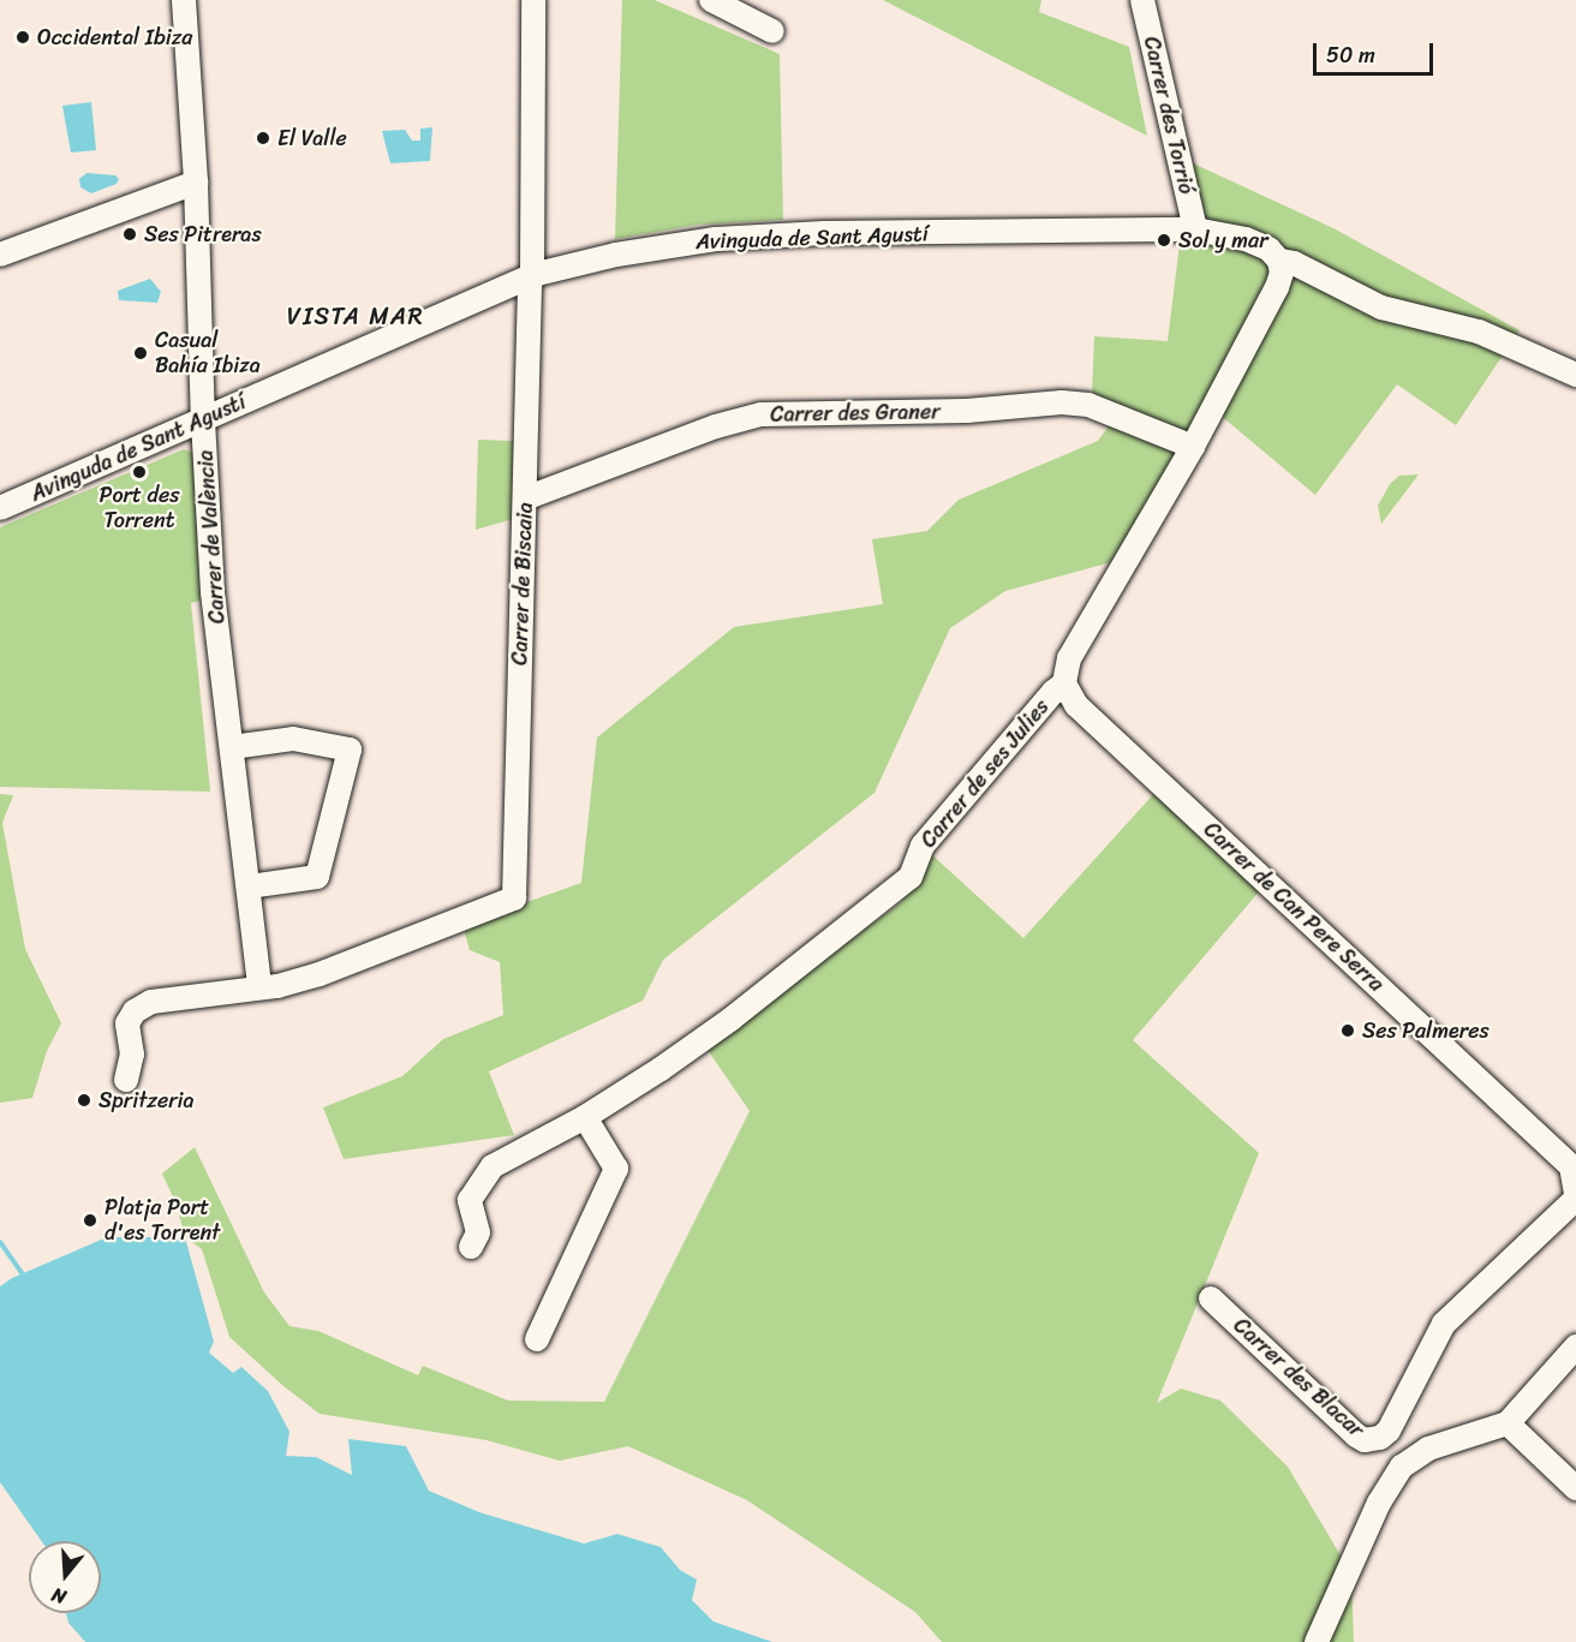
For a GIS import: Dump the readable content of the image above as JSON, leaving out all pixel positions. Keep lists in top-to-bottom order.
{
  "streets": {
    "street": [
      "Carrer des Torrió",
      "Avinguda de Sant Agustí",
      "Carrer des Graner",
      "Carrer de València",
      "Carrer de Biscaia",
      "Carrer de ses Julies",
      "Carrer de Can Pere Serra",
      "Carrer des Blacar"
    ]
  },
  "crossings": [
    ["Carrer des Torrió", "Avinguda de Sant Agustí"],
    ["Avinguda de Sant Agustí", "Carrer de València"],
    ["Avinguda de Sant Agustí", "Carrer de Biscaia"],
    ["Avinguda de Sant Agustí", "Carrer de ses Julies"],
    ["Carrer des Graner", "Carrer de Biscaia"],
    ["Carrer des Graner", "Carrer de ses Julies"],
    ["Carrer de València", "Carrer de Biscaia"],
    ["Carrer de ses Julies", "Carrer de Can Pere Serra"],
    ["Carrer de Can Pere Serra", "Carrer des Blacar"]
  ],
  "districts": ["VISTA MAR"],
  "places": [
    "Occidental Ibiza",
    "El Valle",
    "Ses Pitreras",
    "Sol y mar",
    "Casual Bahía Ibiza",
    "Port des Torrent",
    "Ses Palmeres",
    "Spritzeria",
    "Platja Port d'es Torrent"
  ],
  "scale_bar": "50 m",
  "north": "bottom"
}
